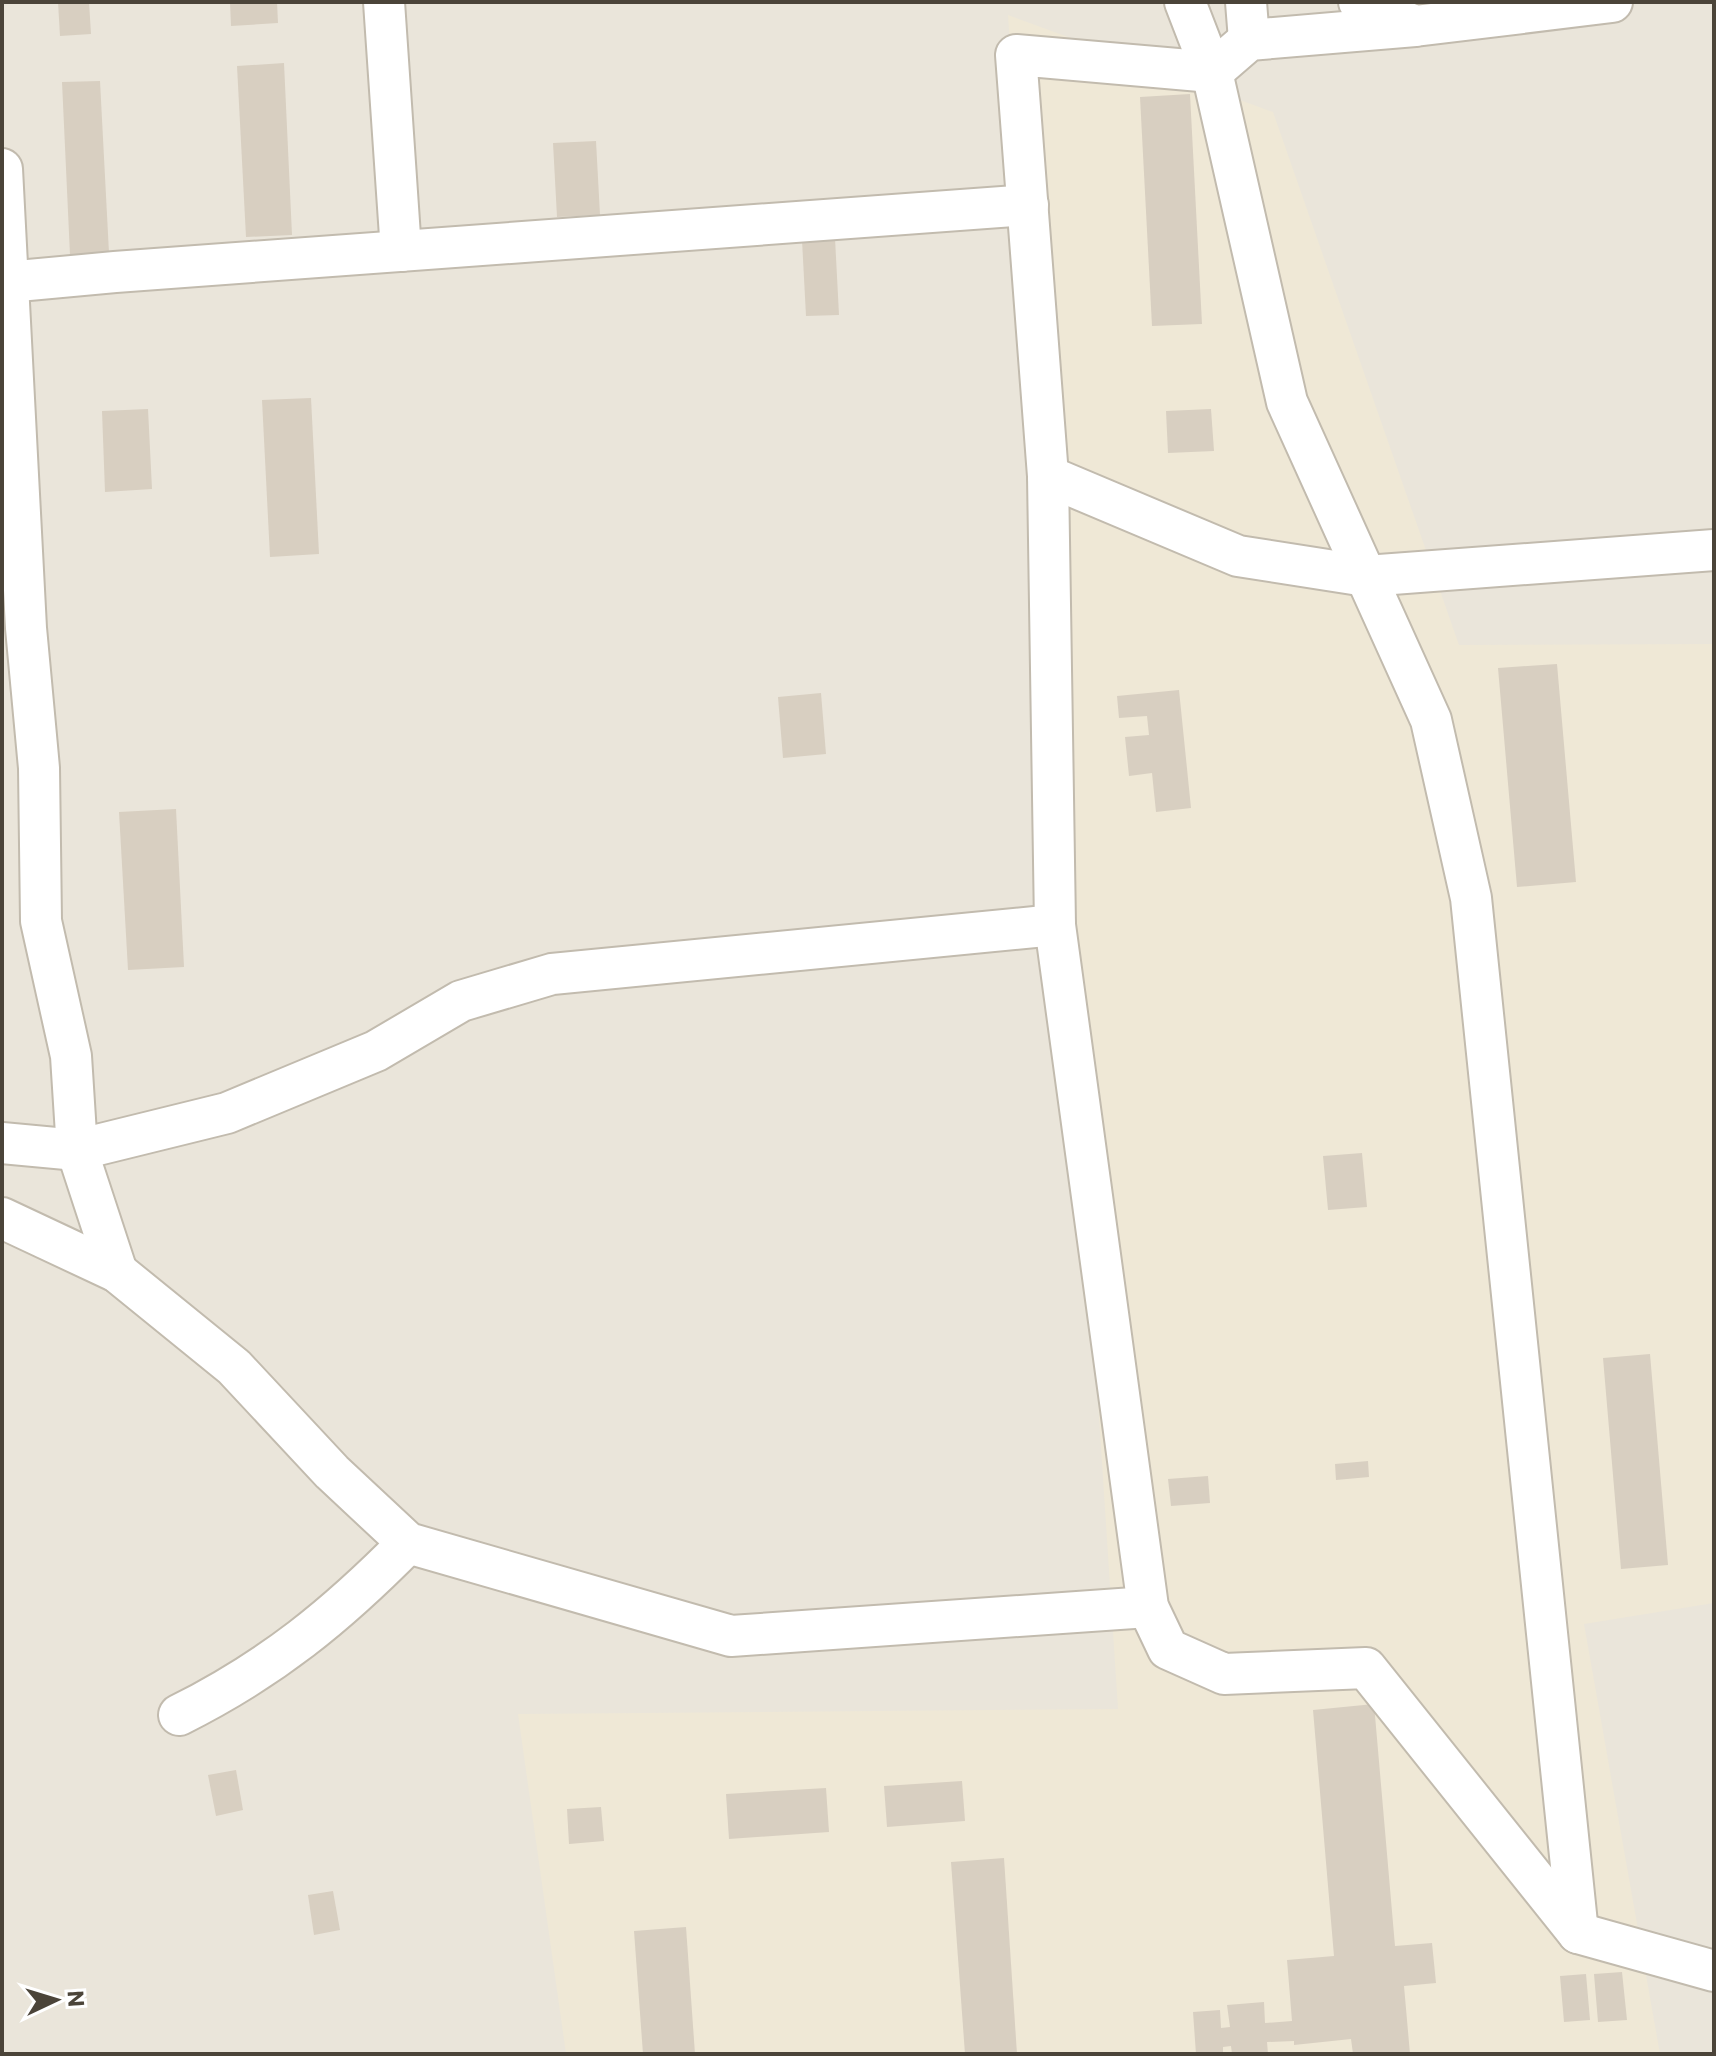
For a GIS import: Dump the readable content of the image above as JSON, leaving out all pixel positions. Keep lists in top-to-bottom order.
{
  "north": "right"
}
